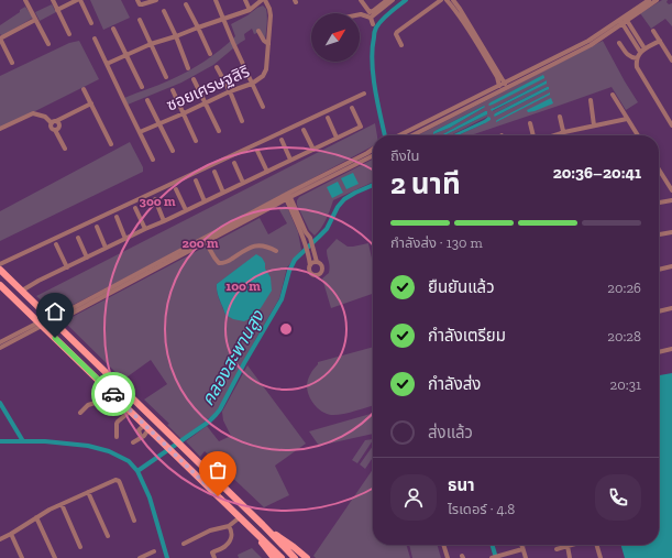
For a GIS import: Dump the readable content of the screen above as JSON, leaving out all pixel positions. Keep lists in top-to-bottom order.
{
  "streets": {
    "street": ["ซอยเศรษฐสิริ"]
  },
  "water": ["คลองสะพานสูง"],
  "north": "top right",
  "page": {
    "heading": ["2 นาที", "ถึงใน", "20:36–20:41"],
    "panel": ["ธนา", "ไรเดอร์ · 4.8"],
    "bar": "กำลังส่ง · 130 m",
    "list": [
      ["ยืนยันแล้ว", "20:26"],
      ["กำลังเตรียม", "20:28"],
      ["กำลังส่ง", "20:31"],
      "ส่งแล้ว"
    ]
  },
  "rings": ["300 m", "200 m", "100 m"]
}
